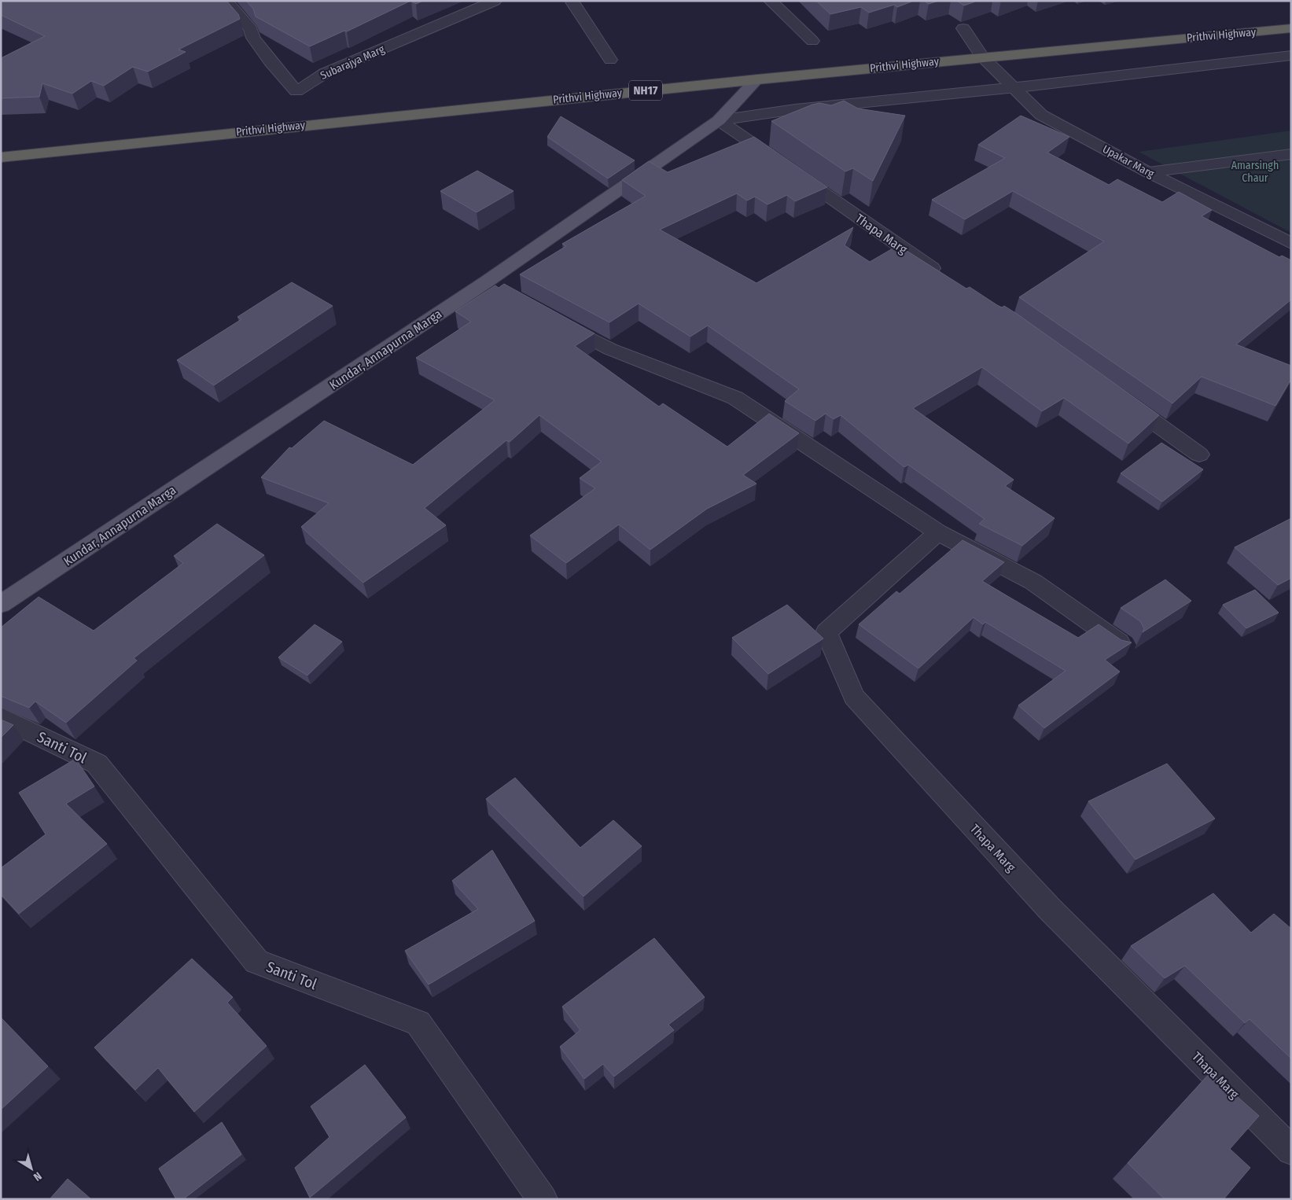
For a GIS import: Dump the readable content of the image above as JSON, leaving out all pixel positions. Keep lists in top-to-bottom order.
{
  "streets": {
    "highway": ["Prithvi Highway", "NH17"],
    "main road": ["Kundar, Annapurna Marga"],
    "street": [
      "Subarajya Marg",
      "Upakar Marg",
      "Thapa Marg",
      "Santi Tol"
    ]
  },
  "crossings": [
    ["Prithvi Highway", "Upakar Marg"],
    ["Prithvi Highway", "Kundar, Annapurna Marga"],
    ["Thapa Marg", "Kundar, Annapurna Marga"]
  ],
  "parks": ["Amarsingh Chaur"],
  "north": "bottom right"
}
